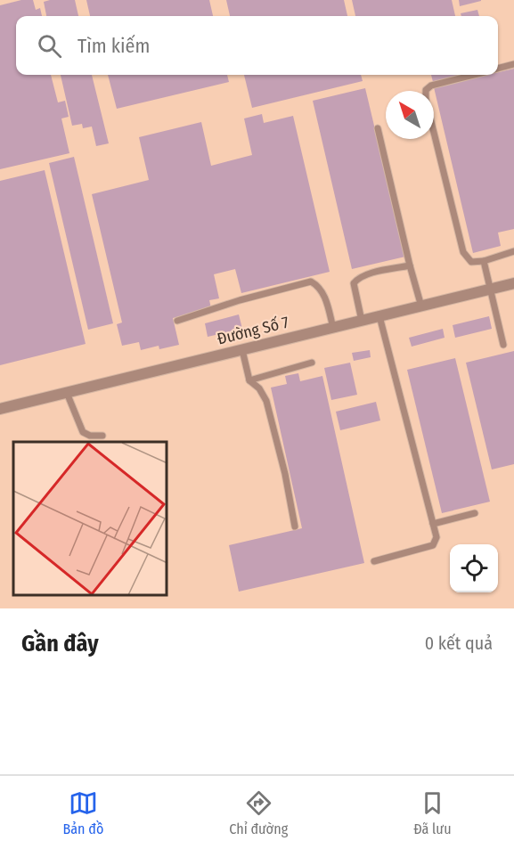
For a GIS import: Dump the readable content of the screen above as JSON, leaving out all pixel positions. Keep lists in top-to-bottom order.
{
  "streets": {
    "street": ["Đường Số 7"]
  },
  "north": "top left",
  "page": {
    "search": "Tìm kiếm",
    "heading": ["Gần đây", "0 kết quả"],
    "nav": ["Bản đồ", "Chỉ đường", "Đã lưu"]
  }
}
